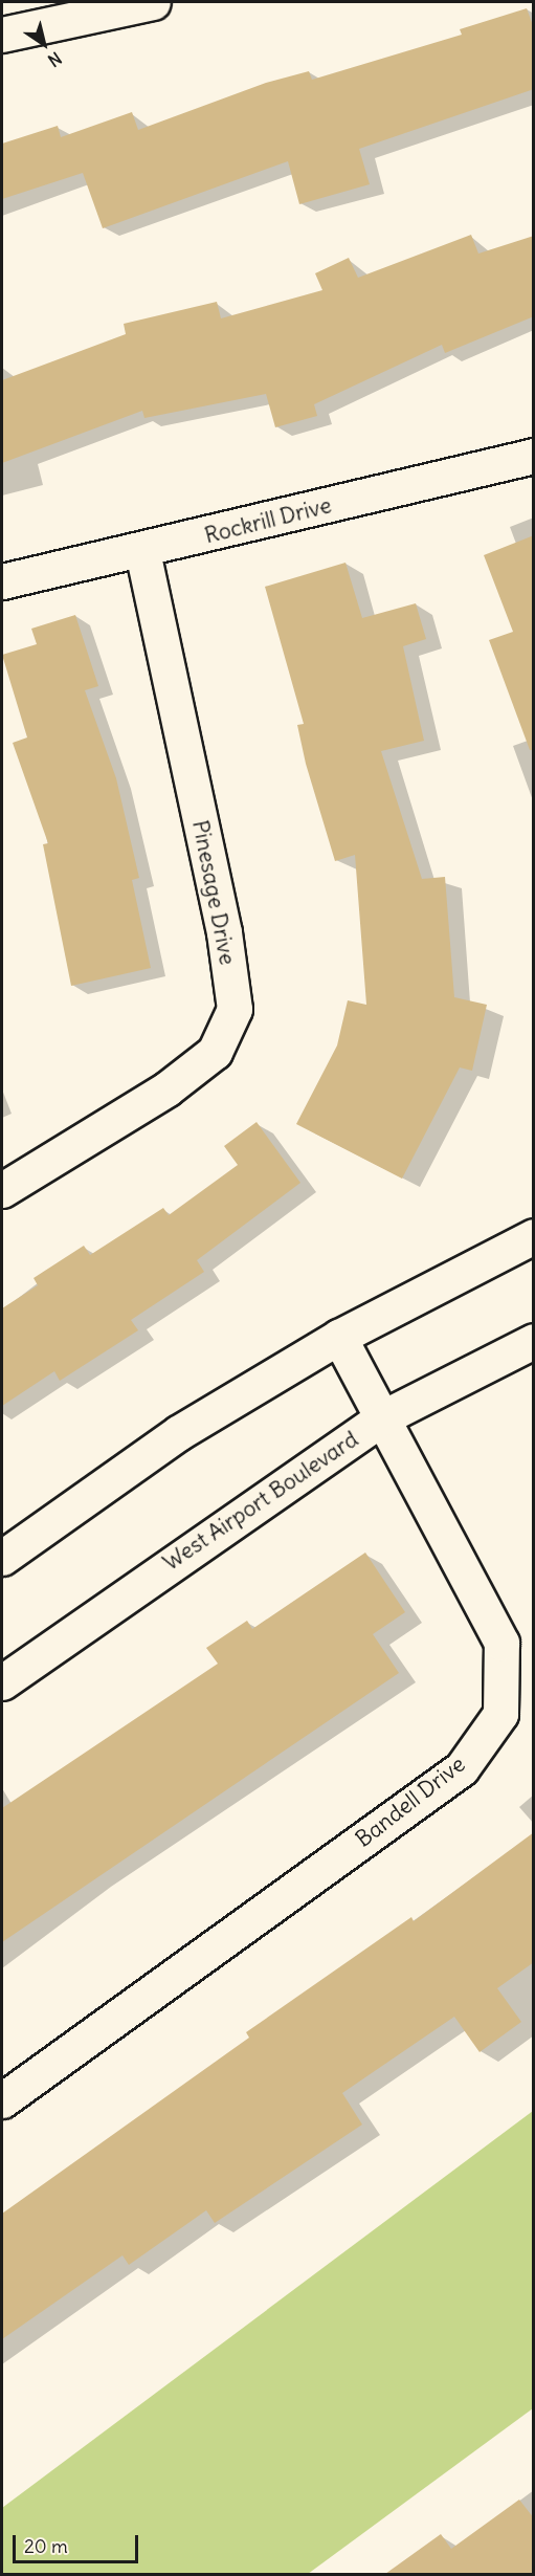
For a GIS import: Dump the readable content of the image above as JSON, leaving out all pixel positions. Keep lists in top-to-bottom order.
{
  "streets": {
    "street": [
      "Rockrill Drive",
      "Pinesage Drive",
      "West Airport Boulevard",
      "Bandell Drive"
    ]
  },
  "crossings": [
    ["Rockrill Drive", "Pinesage Drive"],
    ["West Airport Boulevard", "Bandell Drive"]
  ],
  "scale_bar": "20 m",
  "north": "bottom right"
}
